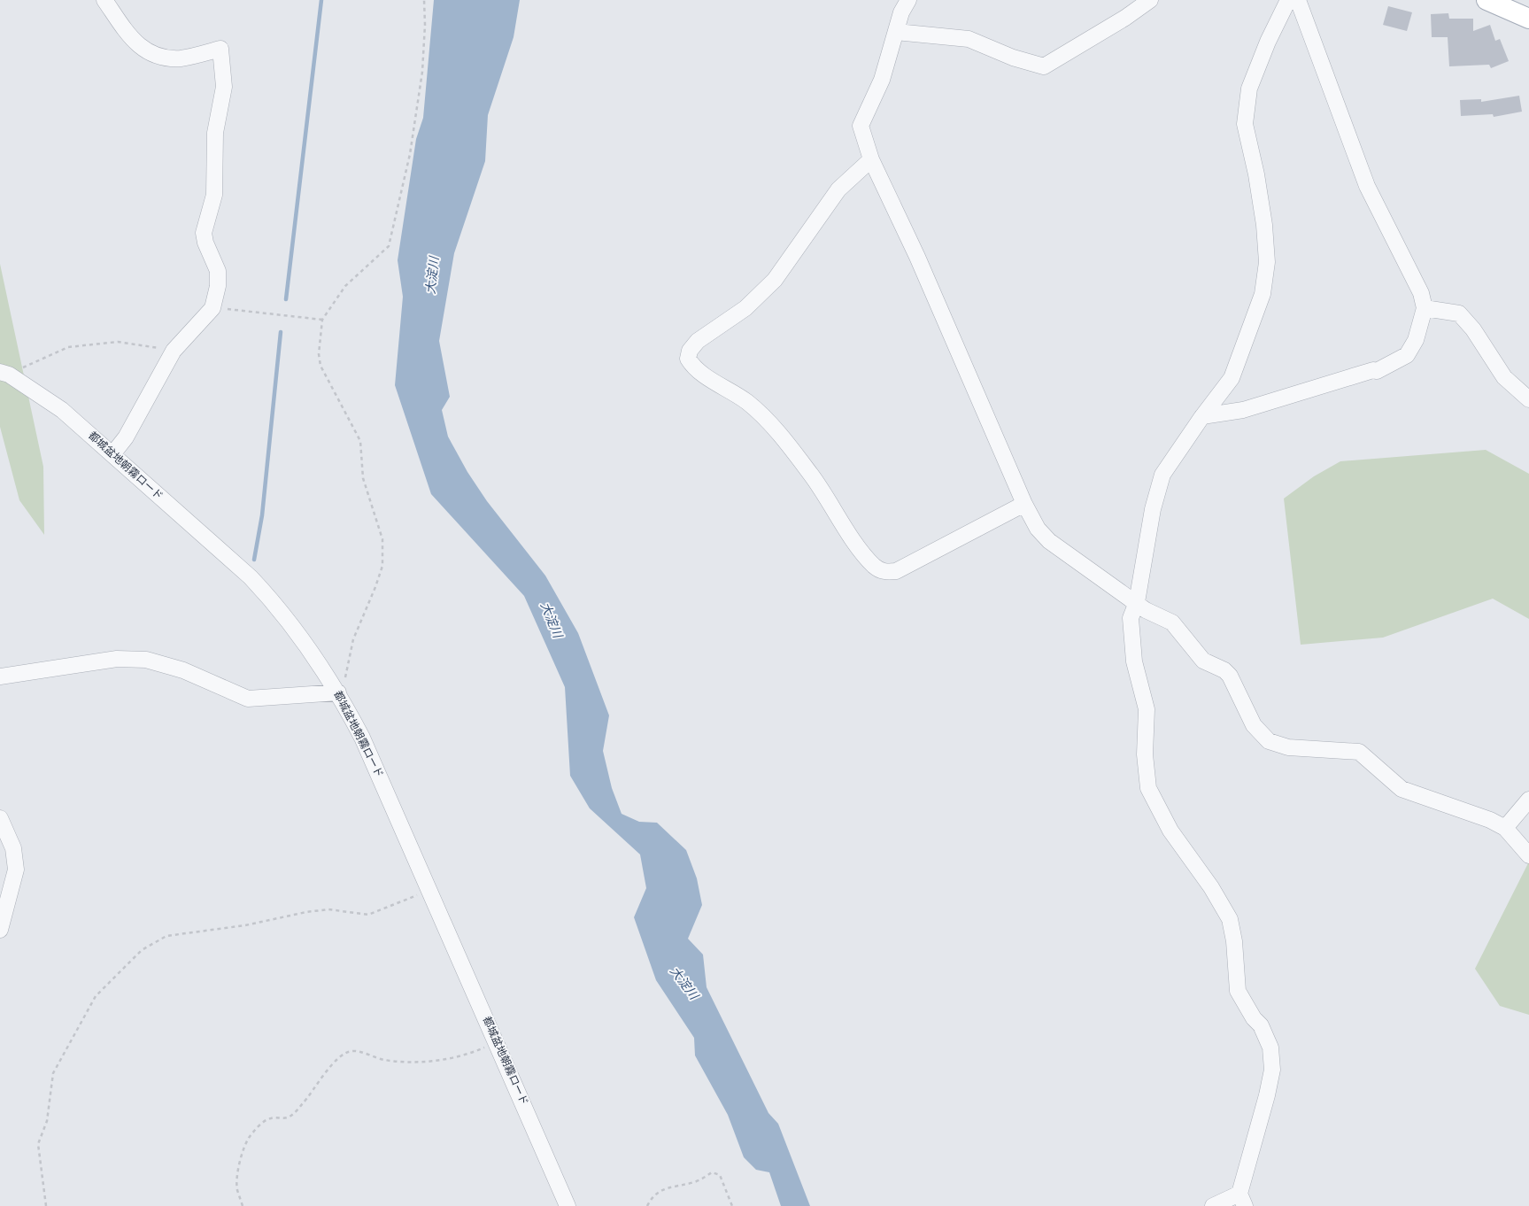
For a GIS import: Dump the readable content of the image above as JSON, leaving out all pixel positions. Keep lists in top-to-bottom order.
{
  "streets": {
    "street": ["都城盆地朝霧ロード"]
  },
  "water": ["大淀川"]
}
